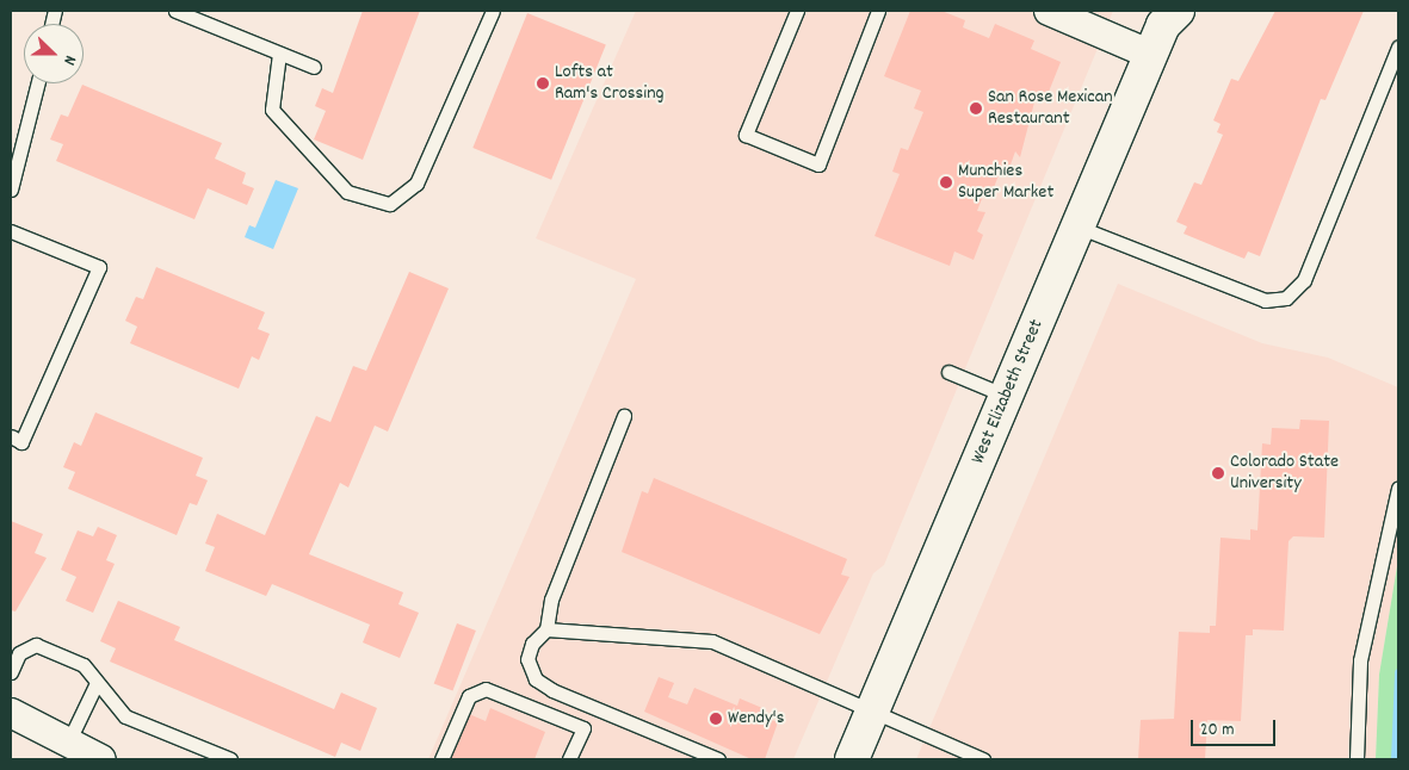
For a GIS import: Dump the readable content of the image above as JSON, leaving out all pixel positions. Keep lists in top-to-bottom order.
{
  "streets": {
    "main road": ["West Elizabeth Street"]
  },
  "places": [
    "Lofts at Ram's Crossing",
    "San Rose Mexican Restaurant",
    "Munchies Super Market",
    "Colorado State University",
    "Wendy's"
  ],
  "scale_bar": "20 m",
  "north": "right"
}
